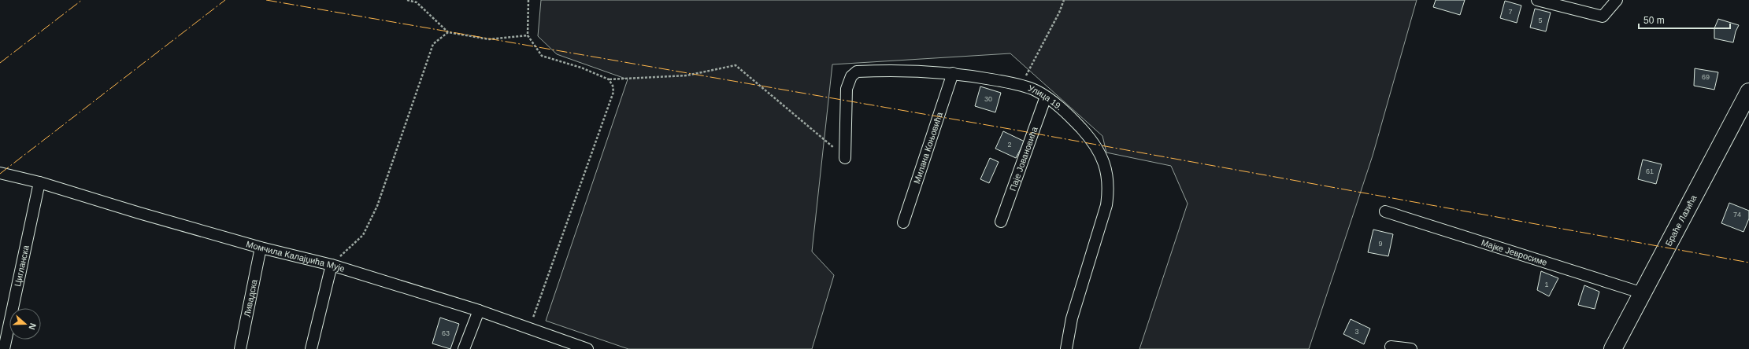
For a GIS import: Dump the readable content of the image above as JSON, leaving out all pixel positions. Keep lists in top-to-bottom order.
{
  "streets": {
    "main road": ["Браће Лазића"],
    "street": [
      "Улица 19.",
      "Милана Коњовића",
      "Паје Јовановића",
      "Мајке Јевросиме",
      "Момчила Калајџића Мује",
      "Цигланска",
      "Ливадска"
    ]
  },
  "crossings": [
    ["Улица 19.", "Милана Коњовића"],
    ["Улица 19.", "Паје Јовановића"],
    ["Браће Лазића", "Мајке Јевросиме"],
    ["Момчила Калајџића Мује", "Цигланска"],
    ["Момчила Калајџића Мује", "Ливадска"]
  ],
  "house_numbers": [
    "7",
    "5",
    "69",
    "30",
    "2",
    "61",
    "74",
    "9",
    "1",
    "3",
    "63"
  ],
  "scale_bar": "50 m",
  "north": "right"
}
